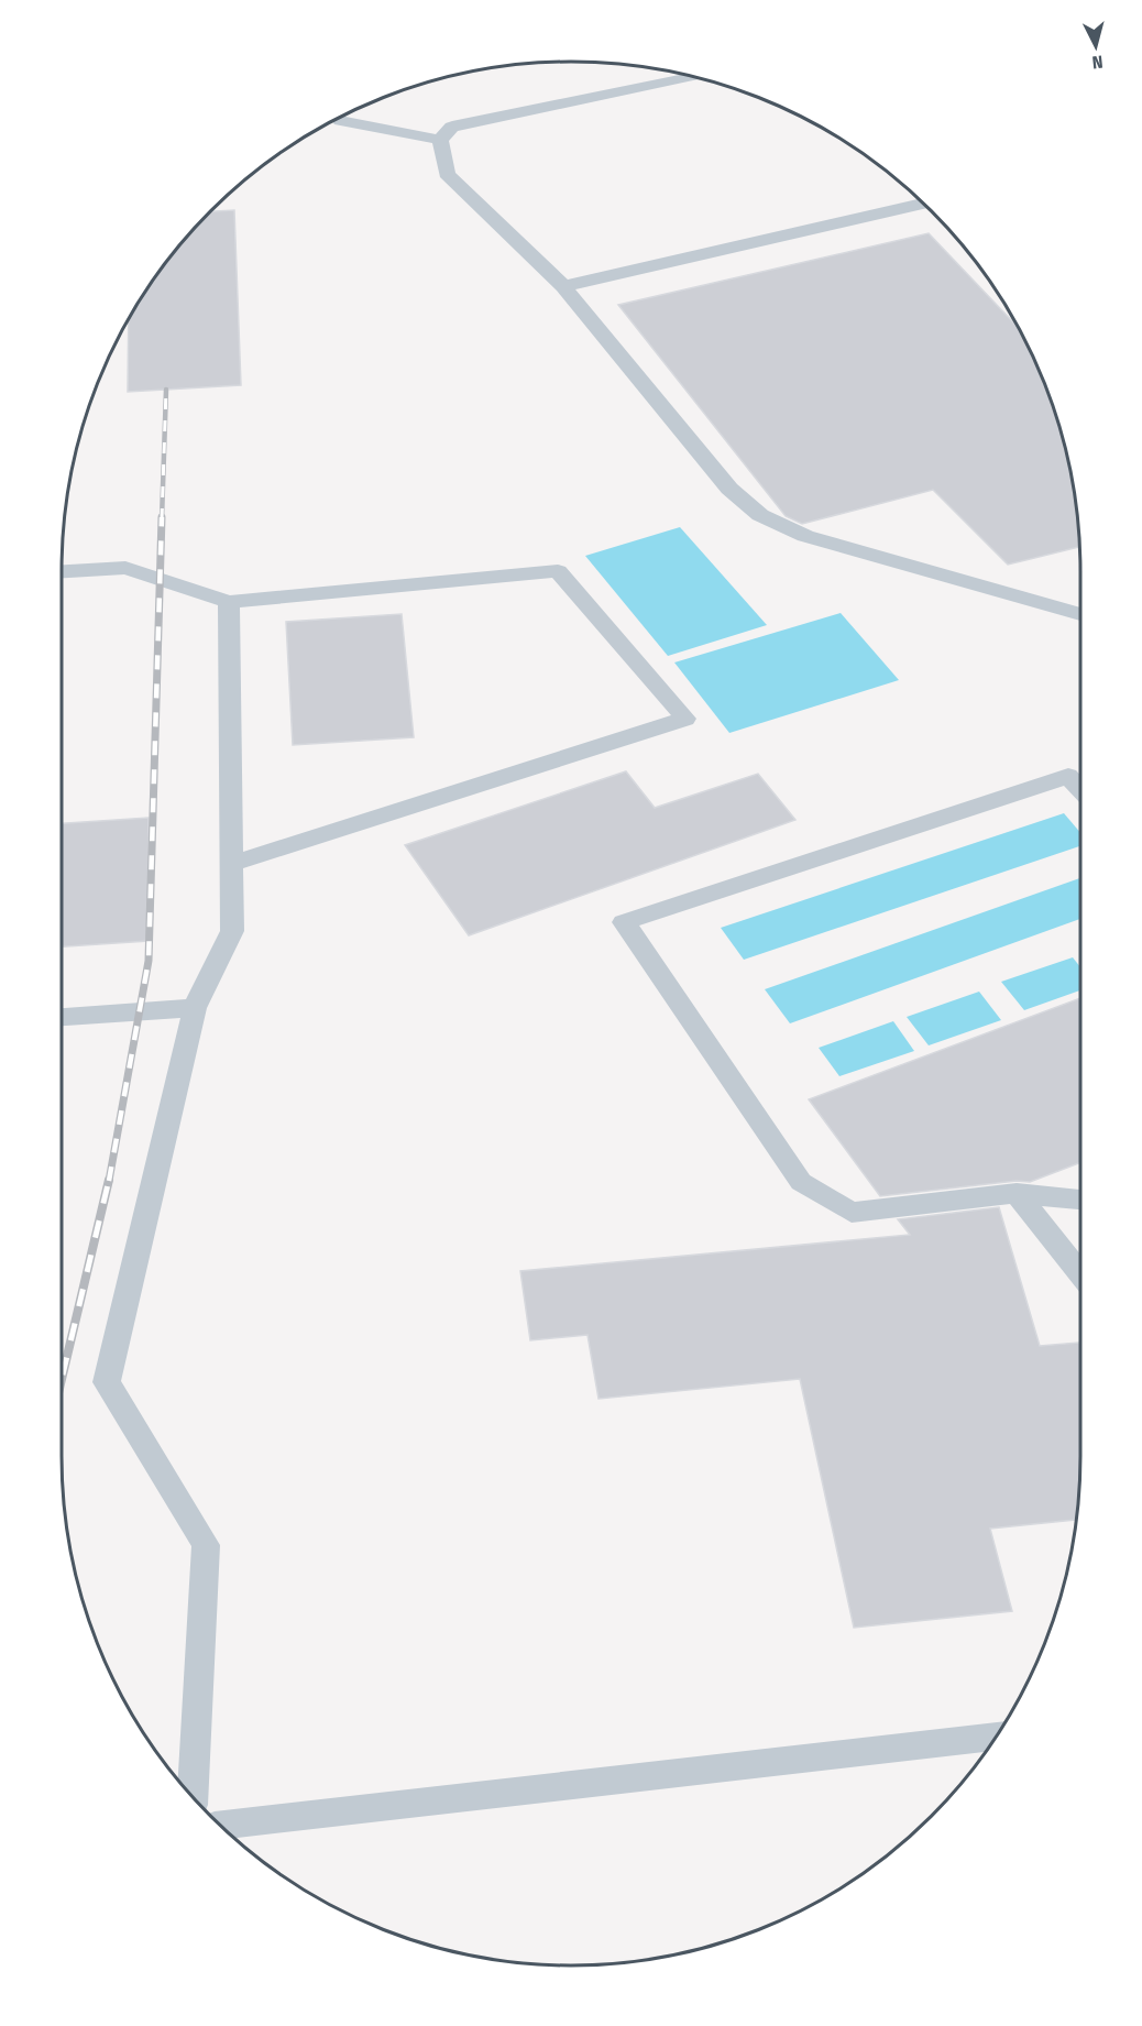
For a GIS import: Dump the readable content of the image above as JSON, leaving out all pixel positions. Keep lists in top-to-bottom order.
{
  "north": "bottom"
}
